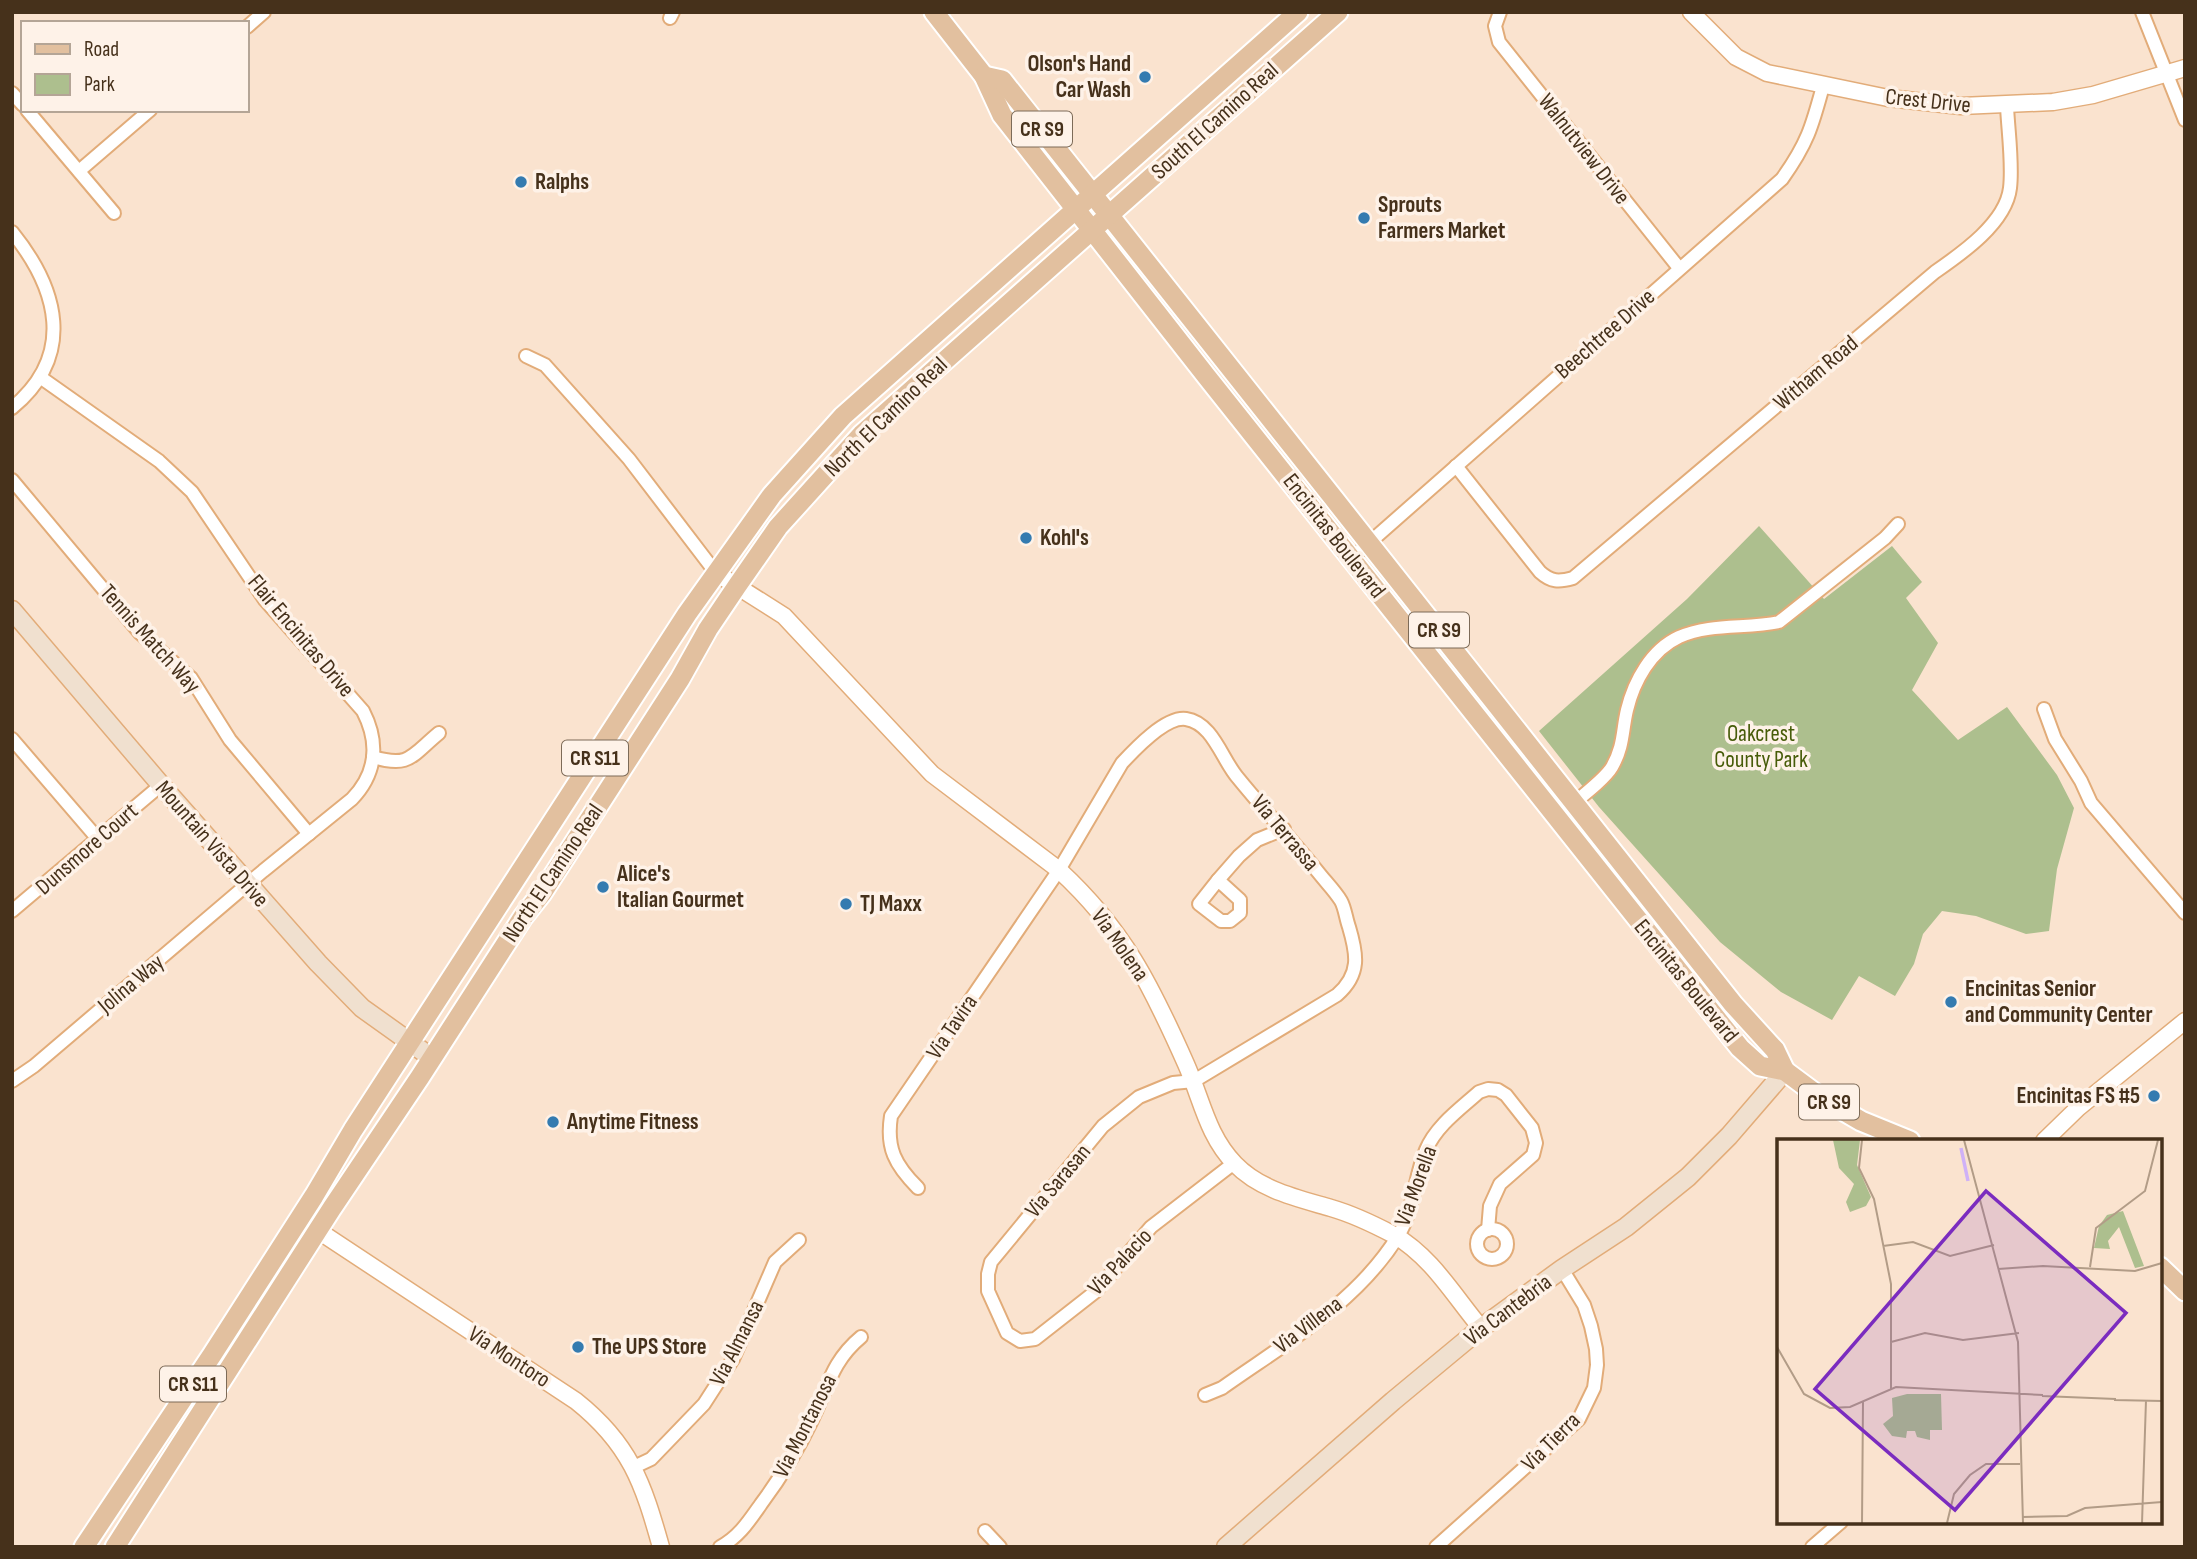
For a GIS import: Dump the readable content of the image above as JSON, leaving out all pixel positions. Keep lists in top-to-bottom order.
{
  "streets": {
    "main road": [
      "South El Camino Real",
      "CR S9",
      "North El Camino Real",
      "Encinitas Boulevard",
      "CR S11",
      "Mountain Vista Drive",
      "Via Cantebria"
    ],
    "street": [
      "Crest Drive",
      "Walnutview Drive",
      "Beechtree Drive",
      "Witham Road",
      "Flair Encinitas Drive",
      "Tennis Match Way",
      "Via Terrassa",
      "Dunsmore Court",
      "Via Molena",
      "Jolina Way",
      "Via Tavira",
      "Via Sarasan",
      "Via Morella",
      "Via Palacio",
      "Via Villena",
      "Via Almansa",
      "Via Montoro",
      "Via Montanosa",
      "Via Tierra"
    ]
  },
  "crossings": [
    ["Crest Drive", "Beechtree Drive"],
    ["Crest Drive", "Witham Road"],
    ["South El Camino Real", "North El Camino Real"],
    ["South El Camino Real", "Encinitas Boulevard"],
    ["Walnutview Drive", "Beechtree Drive"],
    ["Beechtree Drive", "Witham Road"],
    ["Beechtree Drive", "Encinitas Boulevard"],
    ["North El Camino Real", "Encinitas Boulevard"],
    ["North El Camino Real", "Mountain Vista Drive"],
    ["North El Camino Real", "Via Molena"],
    ["North El Camino Real", "Via Montoro"],
    ["Encinitas Boulevard", "Via Cantebria"],
    ["Flair Encinitas Drive", "Tennis Match Way"],
    ["Flair Encinitas Drive", "Mountain Vista Drive"],
    ["Flair Encinitas Drive", "Jolina Way"],
    ["Via Terrassa", "Via Molena"],
    ["Via Terrassa", "Via Tavira"],
    ["Via Terrassa", "Via Sarasan"],
    ["Mountain Vista Drive", "Dunsmore Court"],
    ["Mountain Vista Drive", "Jolina Way"],
    ["Via Molena", "Via Tavira"],
    ["Via Molena", "Via Sarasan"],
    ["Via Molena", "Via Morella"],
    ["Via Molena", "Via Palacio"],
    ["Via Molena", "Via Cantebria"],
    ["Via Molena", "Via Villena"],
    ["Via Sarasan", "Via Palacio"],
    ["Via Morella", "Via Villena"],
    ["Via Cantebria", "Via Tierra"],
    ["Via Almansa", "Via Montoro"]
  ],
  "parks": ["Oakcrest County Park"],
  "places": [
    "Olson's Hand Car Wash",
    "Ralphs",
    "Sprouts Farmers Market",
    "Kohl's",
    "Alice's Italian Gourmet",
    "TJ Maxx",
    "Encinitas Senior and Community Center",
    "Encinitas FS #5",
    "Anytime Fitness",
    "The UPS Store"
  ],
  "legend": ["Road", "Park"]
}
